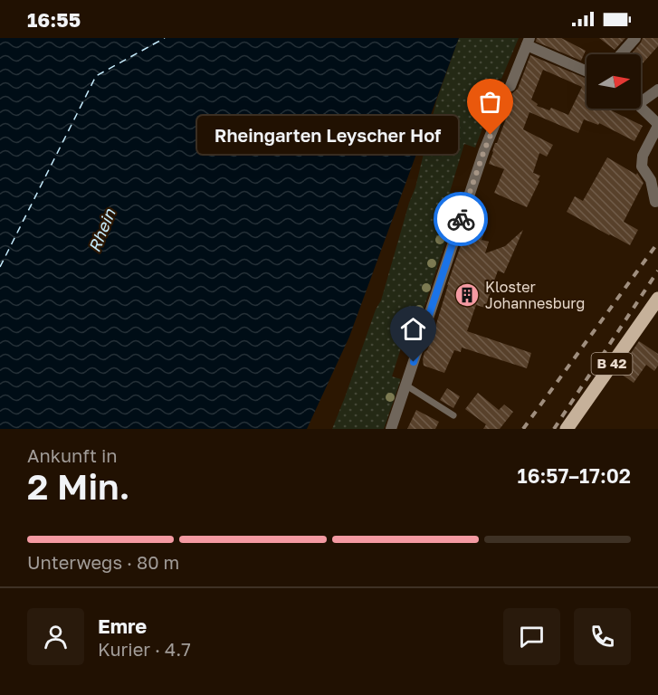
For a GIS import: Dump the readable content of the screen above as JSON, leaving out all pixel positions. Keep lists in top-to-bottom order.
{
  "streets": {
    "main road": ["B 42"]
  },
  "water": ["Rhein"],
  "places": {
    "other": ["Rheingarten Leyscher Hof"],
    "building": ["Kloster Johannesburg"]
  },
  "north": "right",
  "page": {
    "status": "16:55",
    "bubble": "Rheingarten Leyscher Hof",
    "heading": ["2 Min.", "Ankunft in", "16:57–17:02"],
    "panel": ["Emre", "Kurier · 4.7"],
    "bar": "Unterwegs · 80 m"
  }
}
